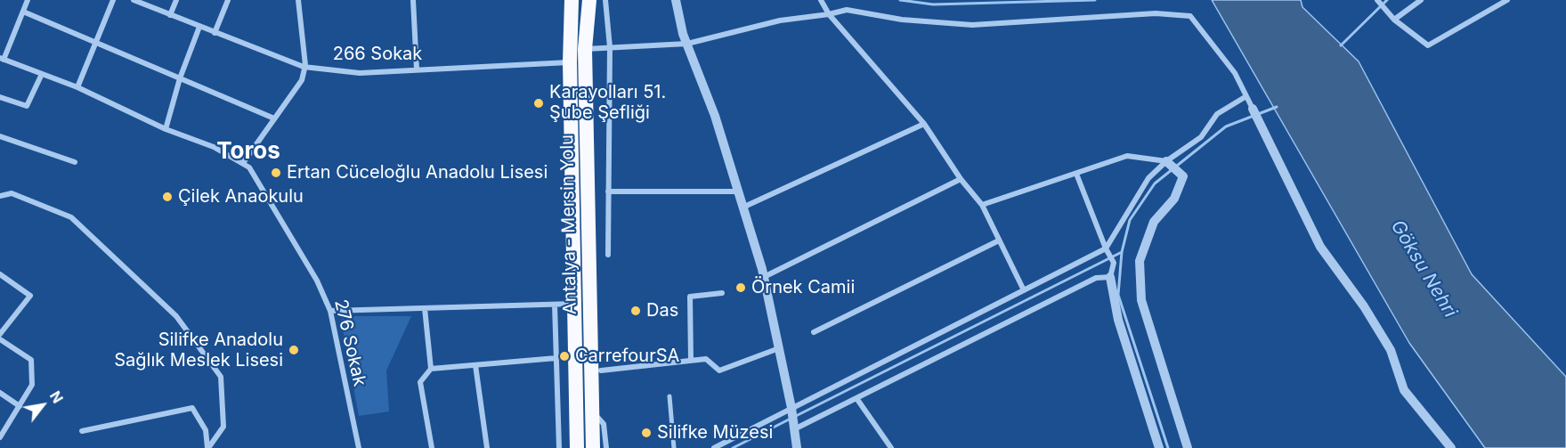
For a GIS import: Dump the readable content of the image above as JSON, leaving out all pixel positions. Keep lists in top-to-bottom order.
{
  "streets": {
    "highway": ["Antalya - Mersin Yolu"],
    "street": ["266 Sokak", "276 Sokak"]
  },
  "crossings": [
    ["266 Sokak", "Antalya - Mersin Yolu"]
  ],
  "districts": ["Toros"],
  "water": ["Göksu Nehri"],
  "places": [
    "Karayolları 51. Şube Şefliği",
    "Ertan Cüceloğlu Anadolu Lisesi",
    "Çilek Anaokulu",
    "Örnek Camii",
    "Das",
    "Silifke Anadolu Sağlık Meslek Lisesi",
    "CarrefourSA",
    "Silifke Müzesi"
  ],
  "north": "top right"
}
